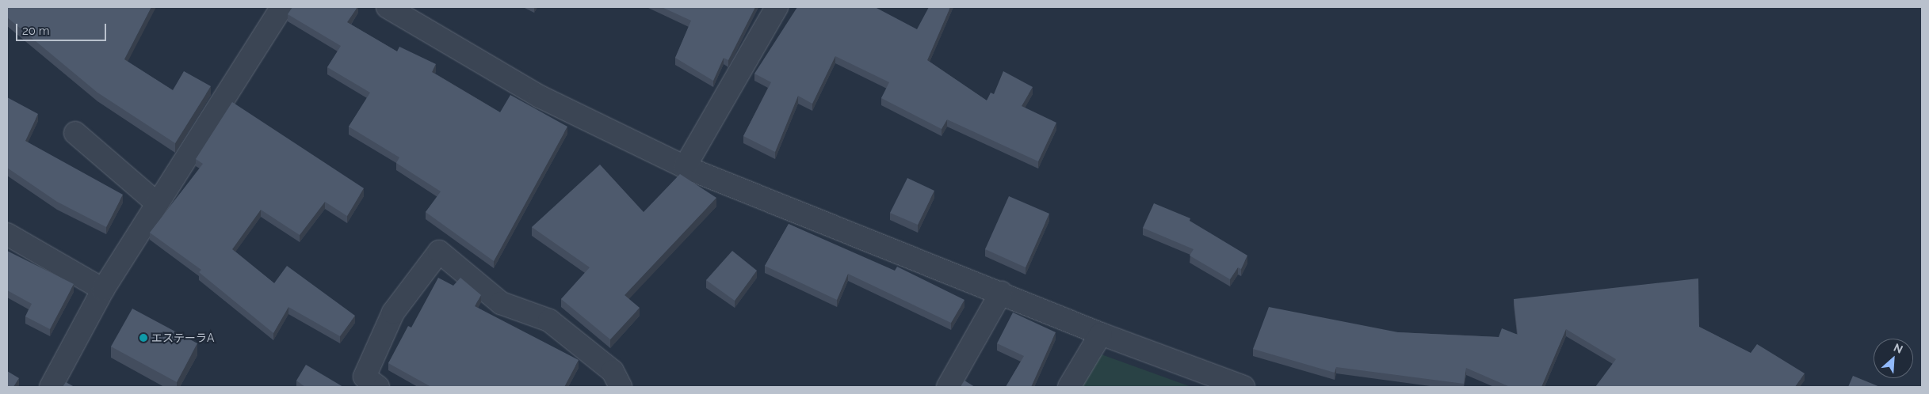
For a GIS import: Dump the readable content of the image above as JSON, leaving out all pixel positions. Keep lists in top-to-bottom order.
{
  "places": ["エステーラA"],
  "scale_bar": "20 m",
  "north": "top right"
}
